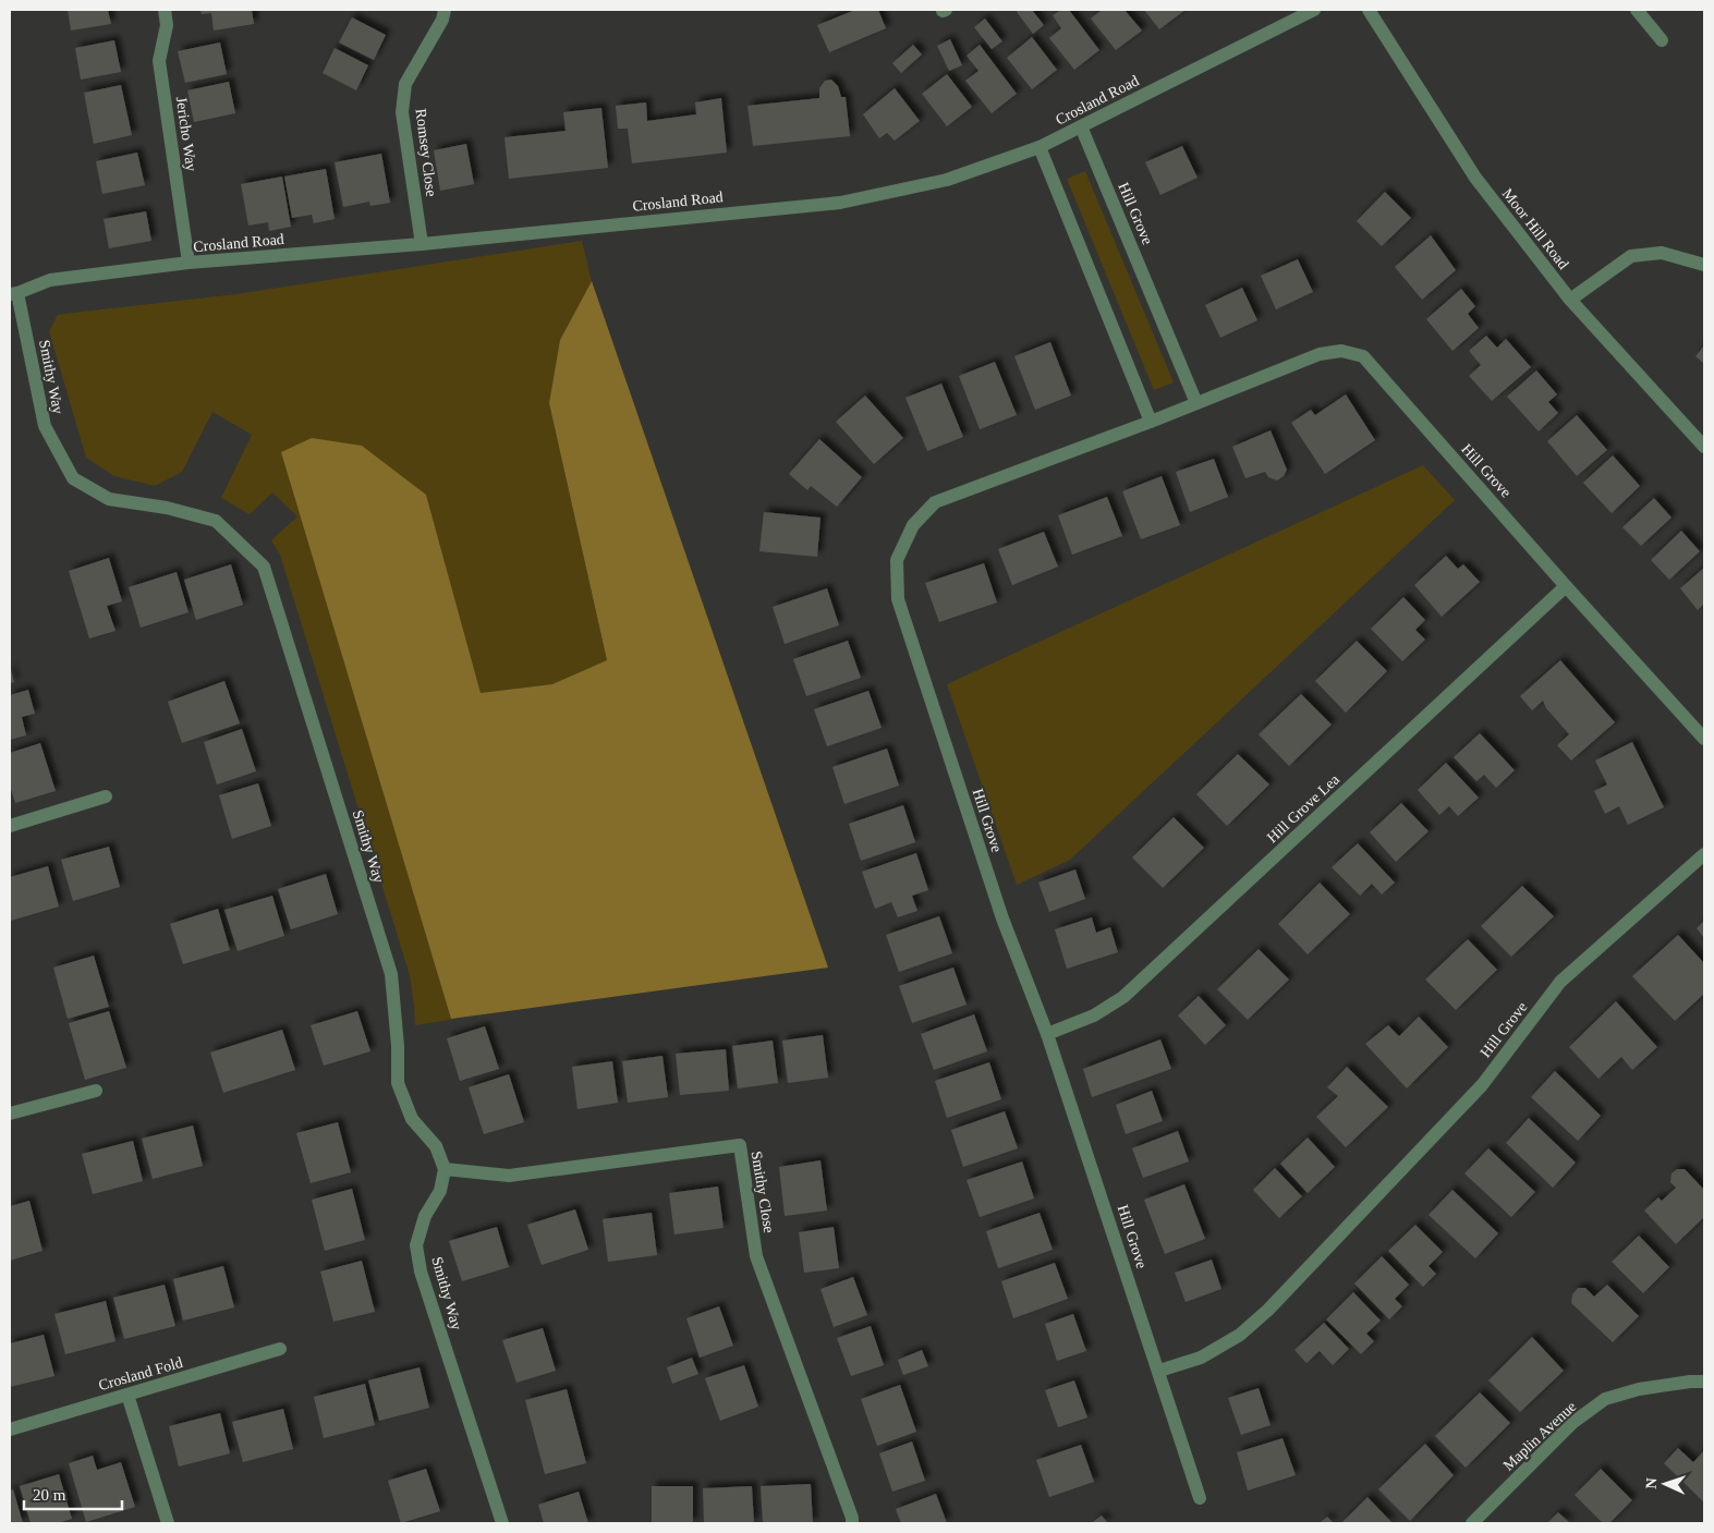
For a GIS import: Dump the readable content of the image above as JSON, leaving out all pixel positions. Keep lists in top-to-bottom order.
{
  "streets": {
    "street": [
      "Crosland Road",
      "Jericho Way",
      "Romsey Close",
      "Hill Grove",
      "Moor Hill Road",
      "Smithy Way",
      "Hill Grove Lea",
      "Smithy Close",
      "Crosland Fold",
      "Maplin Avenue"
    ]
  },
  "crossings": [
    ["Crosland Road", "Jericho Way"],
    ["Crosland Road", "Romsey Close"],
    ["Crosland Road", "Hill Grove"],
    ["Crosland Road", "Smithy Way"],
    ["Hill Grove", "Hill Grove Lea"],
    ["Smithy Way", "Smithy Close"]
  ],
  "scale_bar": "20 m",
  "north": "left"
}
